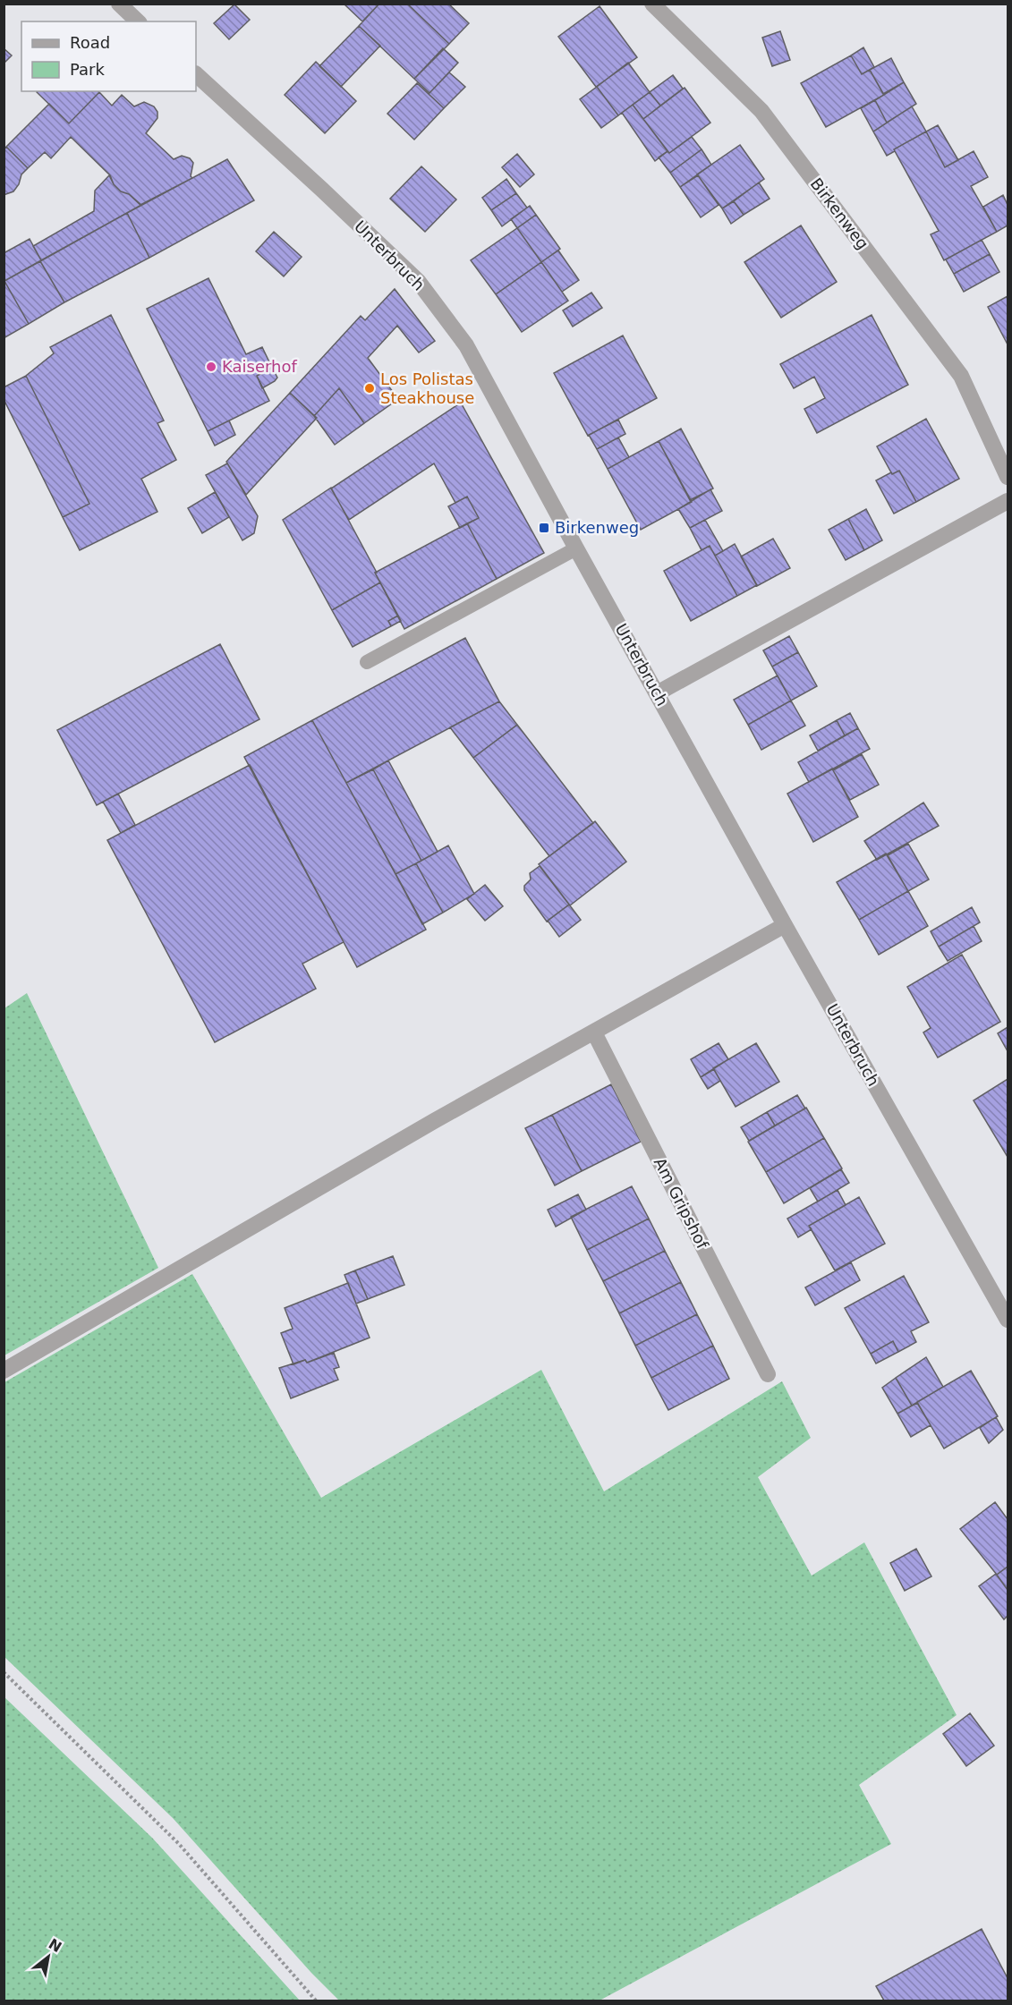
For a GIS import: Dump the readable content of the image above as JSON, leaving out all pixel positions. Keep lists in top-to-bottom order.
{
  "streets": {
    "street": ["Birkenweg", "Unterbruch", "Am Gripshof"]
  },
  "places": {
    "other": ["Kaiserhof", "Los Polistas Steakhouse"],
    "transit": ["Birkenweg"]
  },
  "legend": ["Road", "Park"],
  "north": "top right"
}
